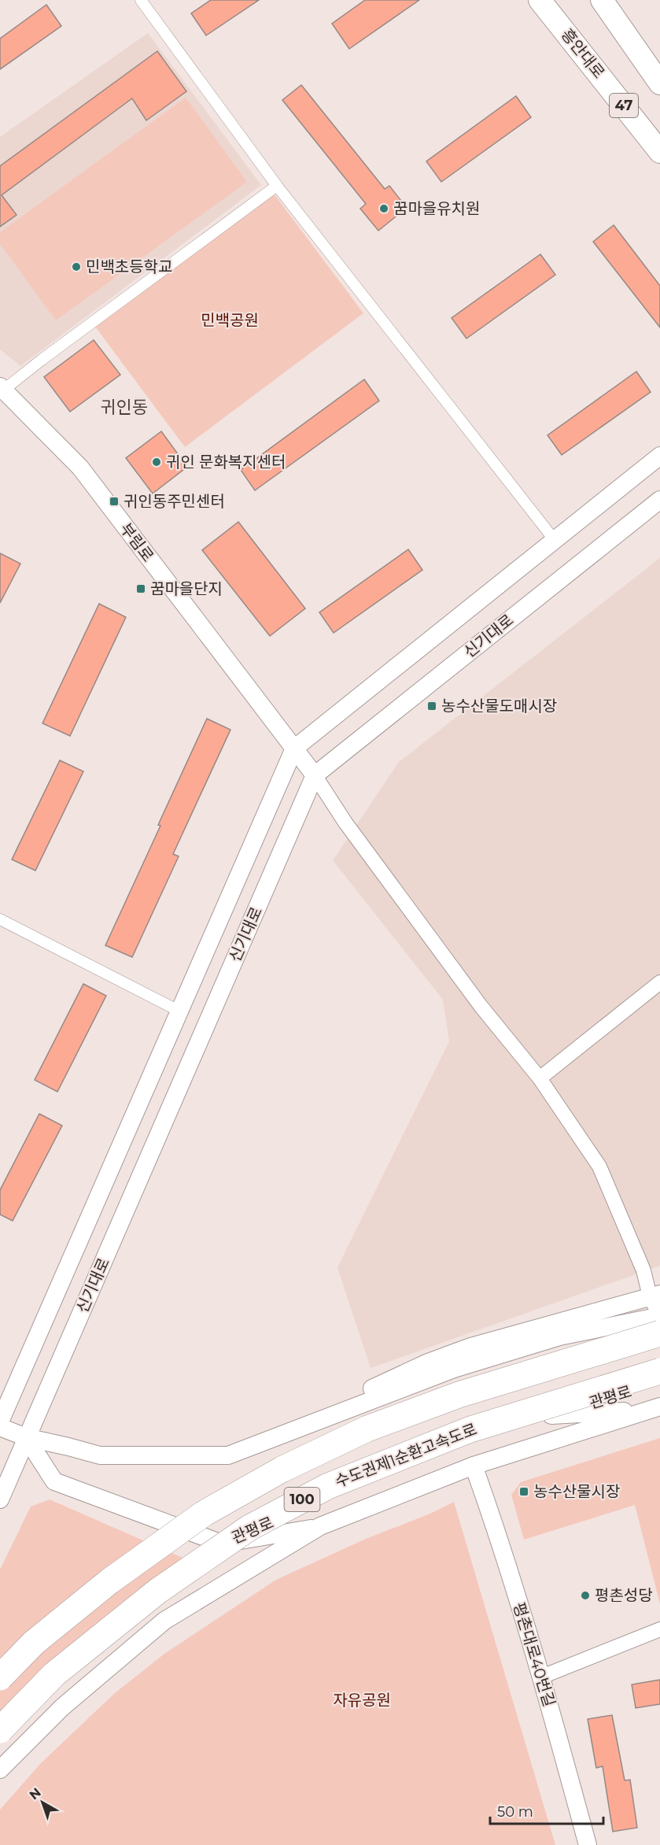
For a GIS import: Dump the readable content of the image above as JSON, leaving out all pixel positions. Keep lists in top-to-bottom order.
{
  "streets": {
    "highway": ["수도권제1순환고속도로", "100"],
    "main road": ["흥안대로", "47"],
    "street": [
      "부림로",
      "신기대로",
      "관평로",
      "평촌대로40번길"
    ]
  },
  "crossings": [
    ["흥안대로", "47"],
    ["부림로", "신기대로"],
    ["신기대로", "관평로"]
  ],
  "districts": ["귀인동"],
  "parks": ["민백공원", "자유공원"],
  "places": {
    "other": [
      "꿈마을유치원",
      "민백초등학교",
      "귀인 문화복지센터",
      "평촌성당"
    ],
    "transit": [
      "귀인동주민센터",
      "꿈마을단지",
      "농수산물도매시장",
      "농수산물시장"
    ]
  },
  "scale_bar": "50 m",
  "north": "top left"
}
